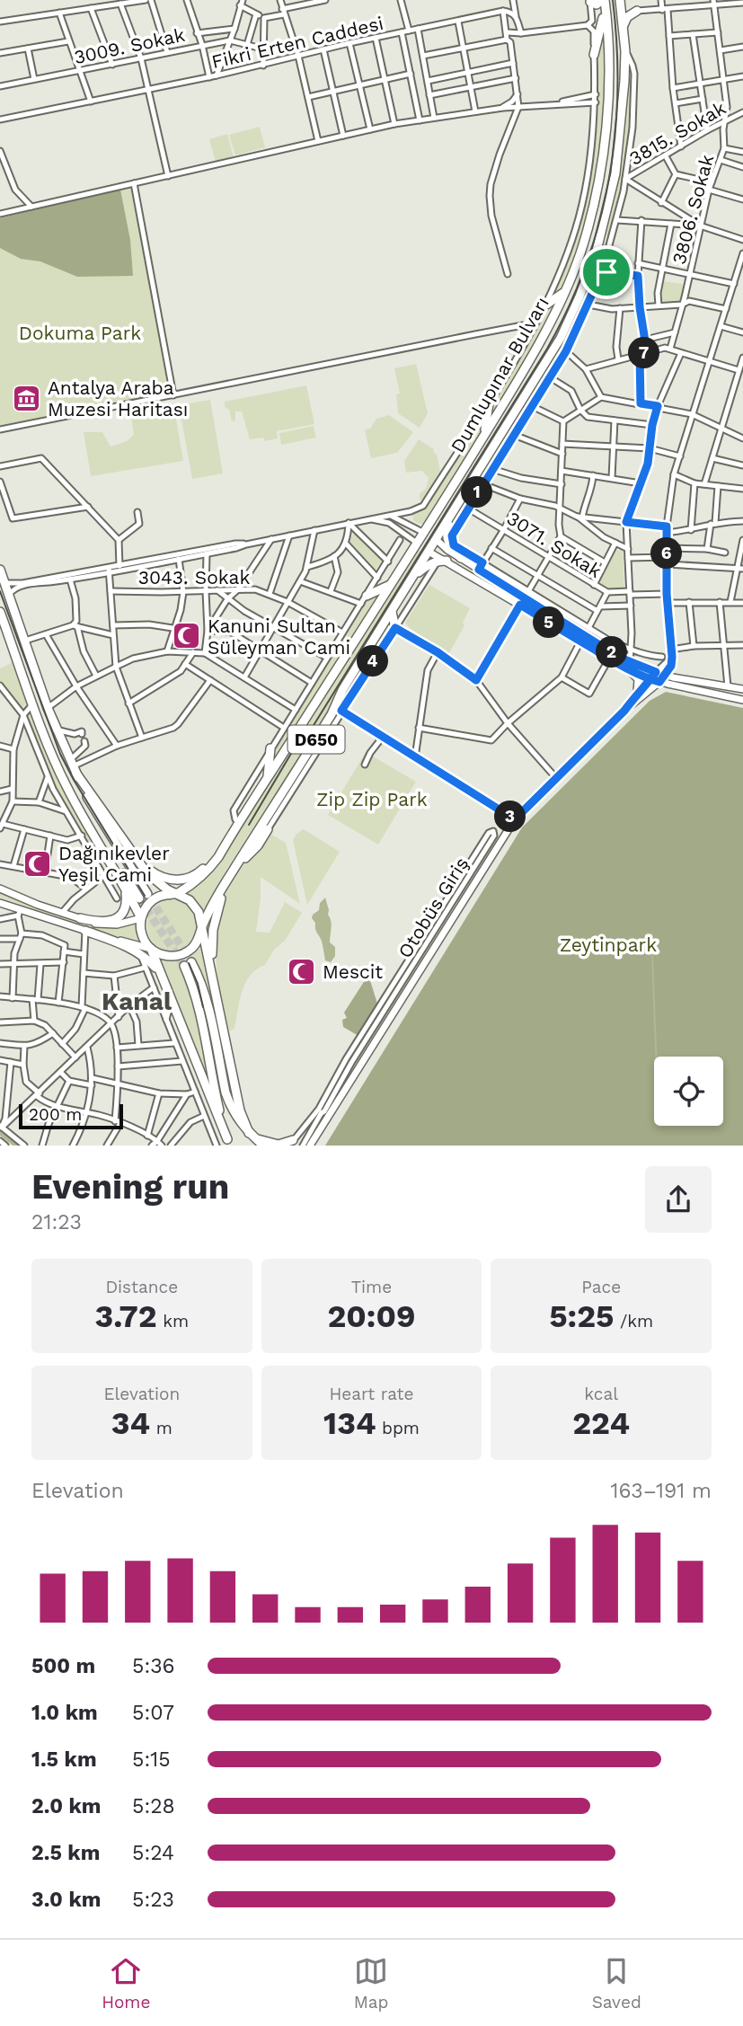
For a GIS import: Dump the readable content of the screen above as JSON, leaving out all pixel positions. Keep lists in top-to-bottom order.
{
  "streets": {
    "highway": ["Dumlupınar Bulvarı", "D650"],
    "street": [
      "Fikri Erten Caddesi",
      "3009. Sokak",
      "3815. Sokak",
      "3806. Sokak",
      "3071. Sokak",
      "3043. Sokak"
    ]
  },
  "crossings": [
    ["3815. Sokak", "3806. Sokak"],
    ["3815. Sokak", "Dumlupınar Bulvarı"],
    ["Dumlupınar Bulvarı", "3071. Sokak"]
  ],
  "districts": ["Kanal"],
  "parks": ["Dokuma Park", "Zip Zip Park", "Zeytinpark"],
  "places": {
    "museum": ["Antalya Araba Muzesi Haritası"],
    "mosque": ["Kanuni Sultan Süleyman Cami", "Dağınıkevler Yeşil Cami", "Mescit"]
  },
  "scale_bar": "200 m",
  "page": {
    "pins": [
      "7",
      "1",
      "6",
      "5",
      "2",
      "4",
      "3"
    ],
    "scale": "200 m",
    "heading": ["Evening run", "21:23"],
    "stats": [
      ["Distance", "3.72 km"],
      ["Time", "20:09"],
      ["Pace", "5:25 /km"],
      ["Elevation", "34 m"],
      ["Heart rate", "134 bpm"],
      ["kcal", "224"]
    ],
    "chart": ["Elevation", "163–191 m"],
    "list": [
      {
        "name": "500 m",
        "note": "5:36"
      },
      {
        "name": "1.0 km",
        "note": "5:07"
      },
      {
        "name": "1.5 km",
        "note": "5:15"
      },
      {
        "name": "2.0 km",
        "note": "5:28"
      },
      {
        "name": "2.5 km",
        "note": "5:24"
      },
      {
        "name": "3.0 km",
        "note": "5:23"
      }
    ],
    "tabs": ["Home", "Map", "Saved"]
  }
}
